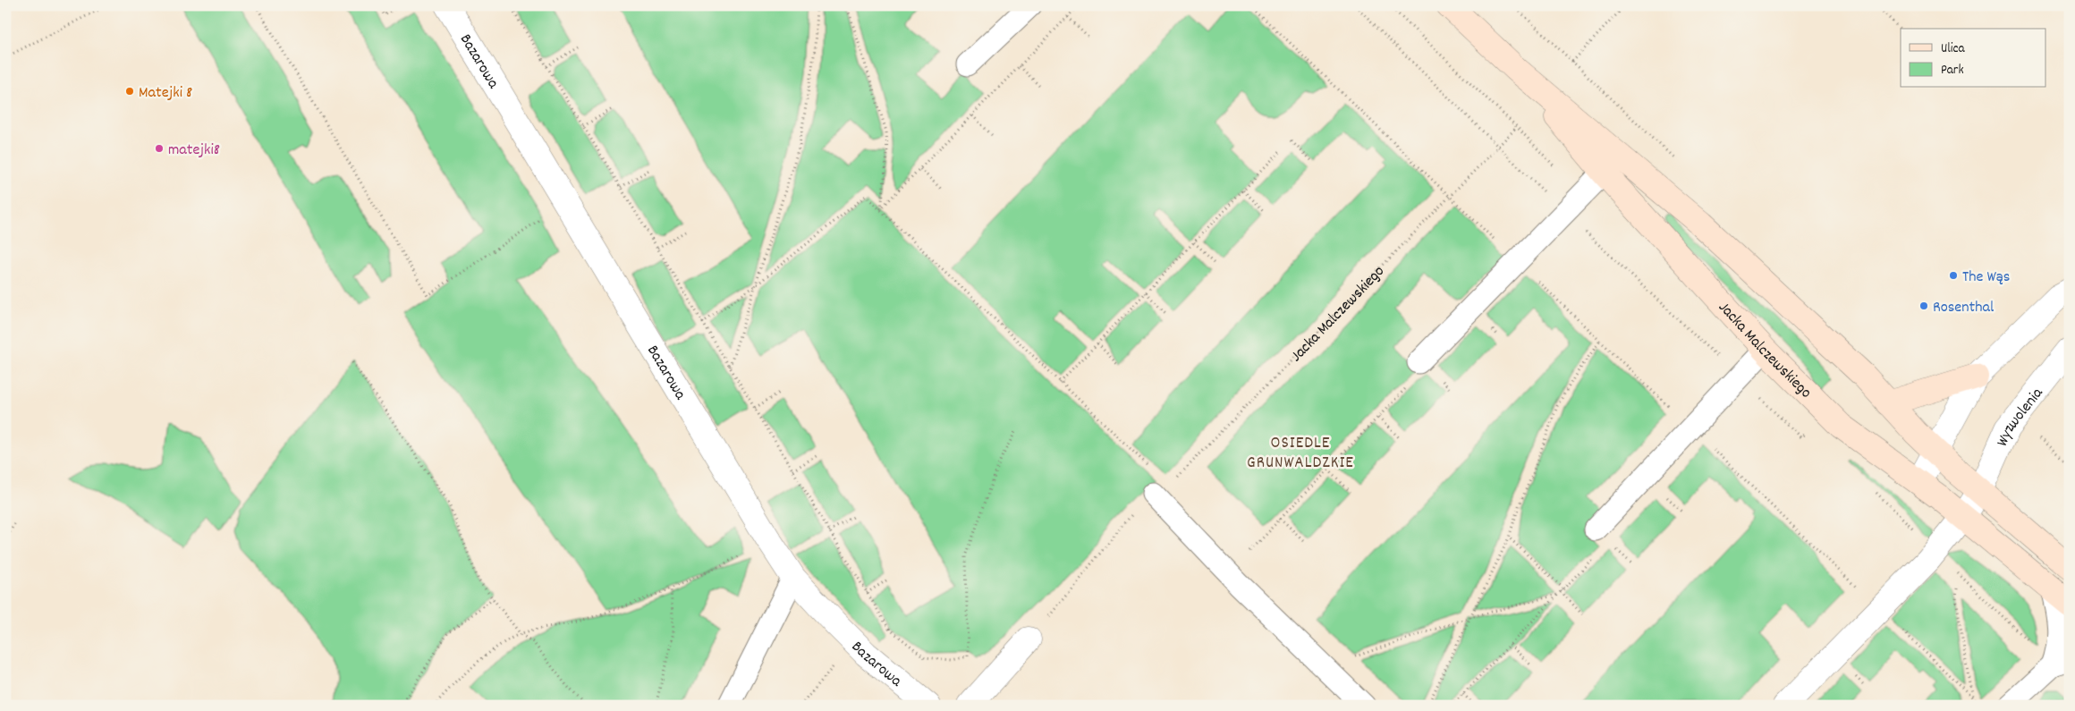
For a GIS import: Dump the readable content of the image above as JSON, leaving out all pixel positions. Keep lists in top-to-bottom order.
{
  "streets": {
    "street": ["Bazarowa", "Jacka Malczewskiego", "Wyzwolenia"]
  },
  "crossings": [
    ["Jacka Malczewskiego", "Wyzwolenia"]
  ],
  "districts": ["OSIEDLE GRUNWALDZKIE"],
  "places": [
    "Matejki 8",
    "matejki8",
    "The Wąs",
    "Rosenthal"
  ],
  "legend": ["Ulica", "Park"]
}
